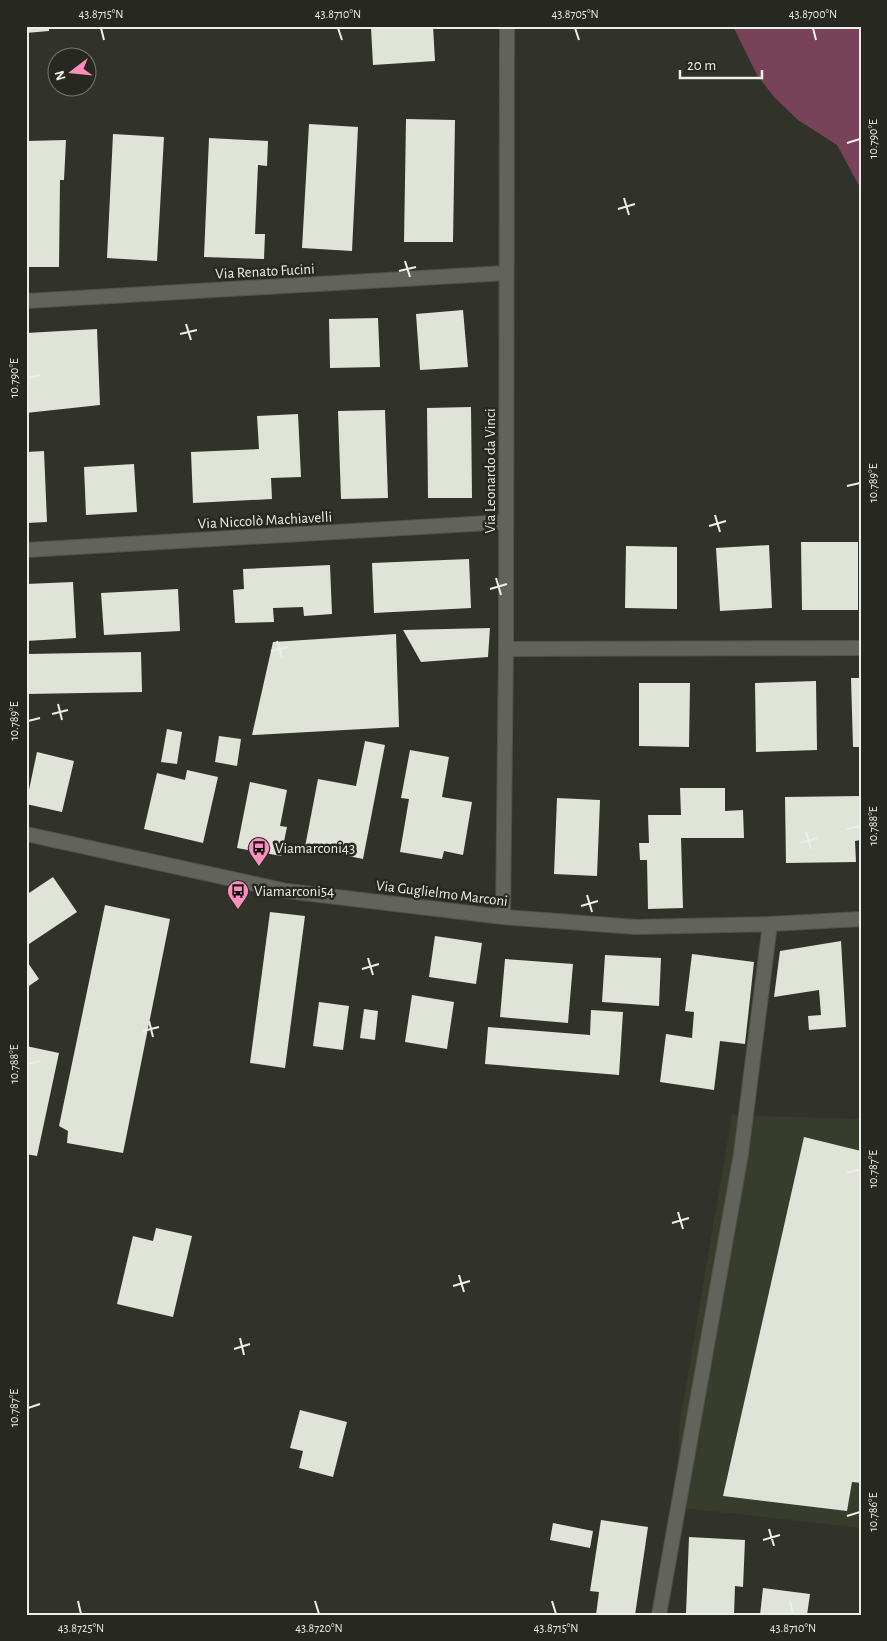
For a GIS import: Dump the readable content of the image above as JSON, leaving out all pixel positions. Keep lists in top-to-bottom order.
{
  "streets": {
    "street": [
      "Via Renato Fucini",
      "Via Leonardo da Vinci",
      "Via Niccolò Machiavelli",
      "Via Guglielmo Marconi"
    ]
  },
  "crossings": [
    ["Via Renato Fucini", "Via Leonardo da Vinci"],
    ["Via Leonardo da Vinci", "Via Niccolò Machiavelli"],
    ["Via Leonardo da Vinci", "Via Guglielmo Marconi"]
  ],
  "places": {
    "bus stop": ["Viamarconi43", "Viamarconi54"]
  },
  "scale_bar": "20 m",
  "north": "left",
  "coordinates": [
    "43.8715°N",
    "43.8710°N",
    "43.8705°N",
    "43.8700°N",
    "10.790°E",
    "10.789°E",
    "10.788°E",
    "10.787°E",
    "10.786°E",
    "43.8725°N",
    "43.8720°N"
  ]
}
